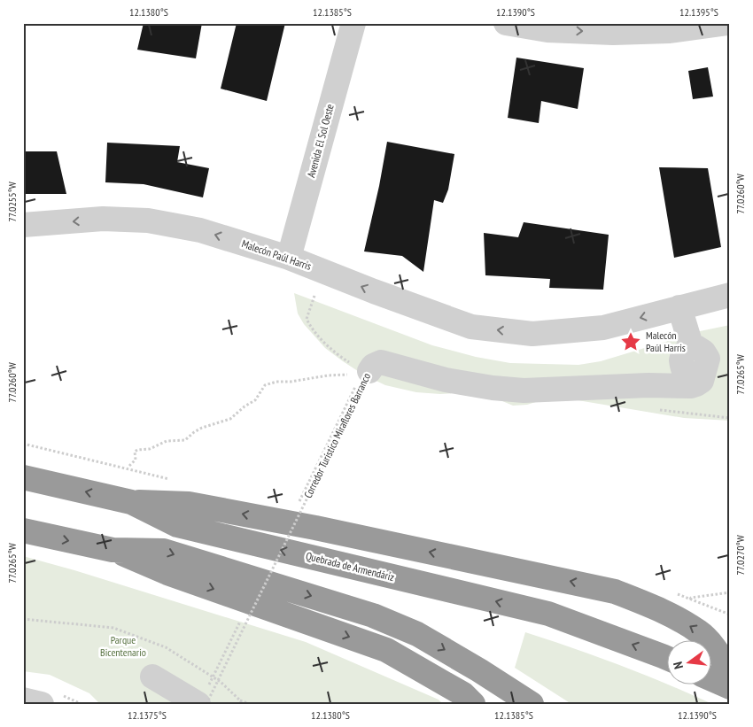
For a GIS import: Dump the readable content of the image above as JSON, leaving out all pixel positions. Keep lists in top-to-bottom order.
{
  "streets": {
    "highway": ["Quebrada de Armendáriz"],
    "street": ["Avenida El Sol Oeste", "Malecón Paúl Harris", "Corredor Turístico Miraflores Barranco"]
  },
  "crossings": [
    ["Avenida El Sol Oeste", "Malecón Paúl Harris"],
    ["Malecón Paúl Harris", "Corredor Turístico Miraflores Barranco"]
  ],
  "one_way": ["Malecón Paúl Harris"],
  "parks": ["Parque Bicentenario"],
  "places": {
    "place": ["Malecón Paúl Harris"]
  },
  "north": "left",
  "coordinates": [
    "12.1380°S",
    "12.1385°S",
    "12.1390°S",
    "12.1395°S",
    "77.0260°W",
    "77.0255°W",
    "77.0265°W",
    "77.0270°W",
    "12.1375°S"
  ]
}
